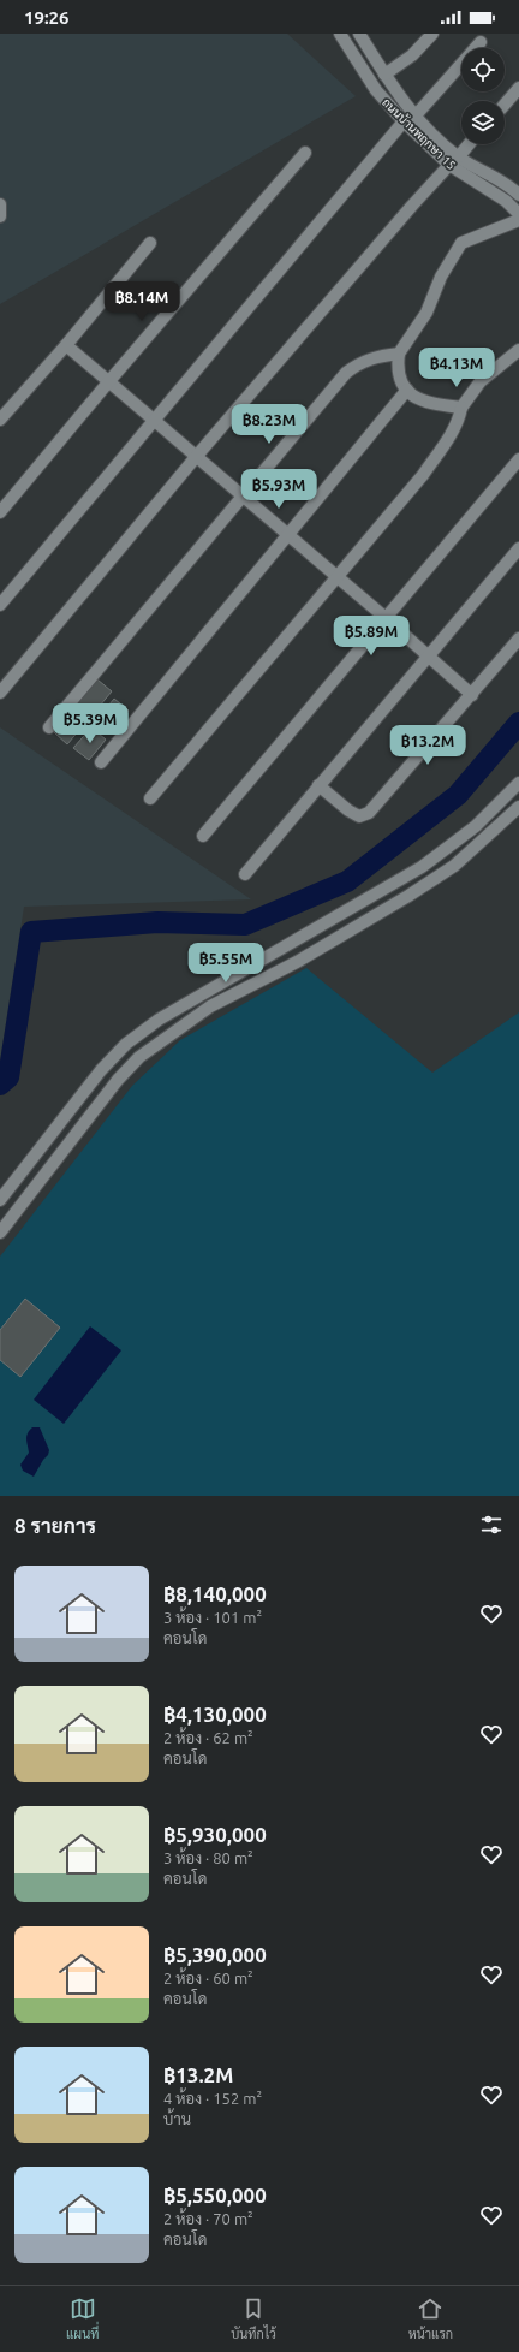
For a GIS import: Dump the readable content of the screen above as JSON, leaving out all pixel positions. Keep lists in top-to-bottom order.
{
  "streets": {
    "street": ["ถนนบ้านพฤกษา 15"]
  },
  "page": {
    "status": "19:26",
    "price": [
      "฿8.14M",
      "฿4.13M",
      "฿8.23M",
      "฿5.93M",
      "฿5.89M",
      "฿5.39M",
      "฿13.2M",
      "฿5.55M"
    ],
    "heading": "8 รายการ",
    "list": [
      {
        "name": "฿8,140,000",
        "note": "3 ห้อง · 101 m² · คอนโด"
      },
      {
        "name": "฿4,130,000",
        "note": "2 ห้อง · 62 m² · คอนโด"
      },
      {
        "name": "฿5,930,000",
        "note": "3 ห้อง · 80 m² · คอนโด"
      },
      {
        "name": "฿5,390,000",
        "note": "2 ห้อง · 60 m² · คอนโด"
      },
      {
        "name": "฿13.2M",
        "note": "4 ห้อง · 152 m² · บ้าน"
      },
      {
        "name": "฿5,550,000",
        "note": "2 ห้อง · 70 m² · คอนโด"
      }
    ],
    "tabs": ["แผนที่", "บันทึกไว้", "หน้าแรก"]
  }
}
